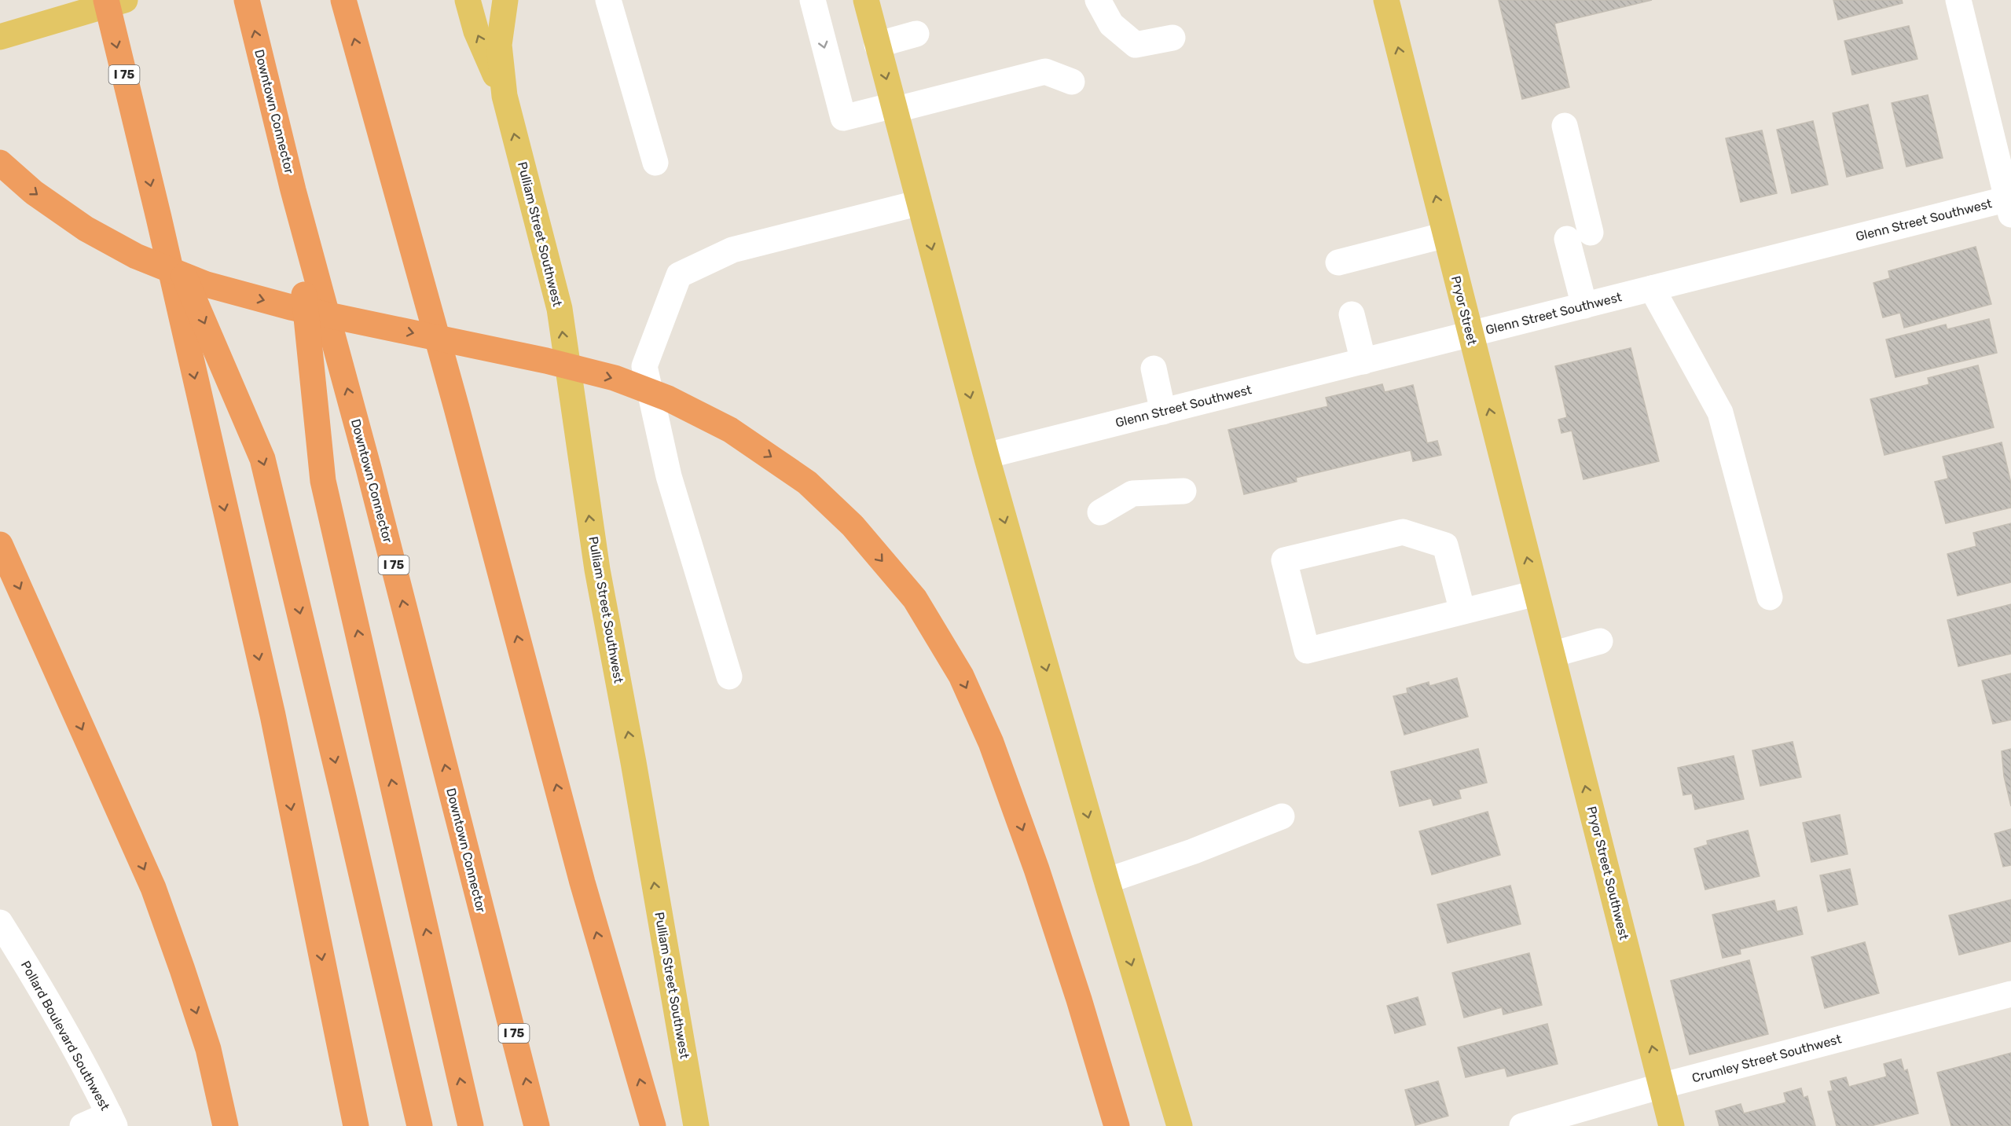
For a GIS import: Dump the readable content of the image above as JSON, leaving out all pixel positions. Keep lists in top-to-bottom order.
{
  "streets": {
    "highway": ["I 75", "Downtown Connector"],
    "main road": ["Pulliam Street Southwest", "Pryor Street", "Pryor Street Southwest"],
    "street": ["Glenn Street Southwest", "Pollard Boulevard Southwest", "Crumley Street Southwest"]
  },
  "crossings": [
    ["Glenn Street Southwest", "Pryor Street"],
    ["Pryor Street", "Pryor Street Southwest"],
    ["Pryor Street Southwest", "Crumley Street Southwest"]
  ],
  "one_way": ["Pulliam Street Southwest", "Pryor Street", "Pryor Street Southwest"]
}
